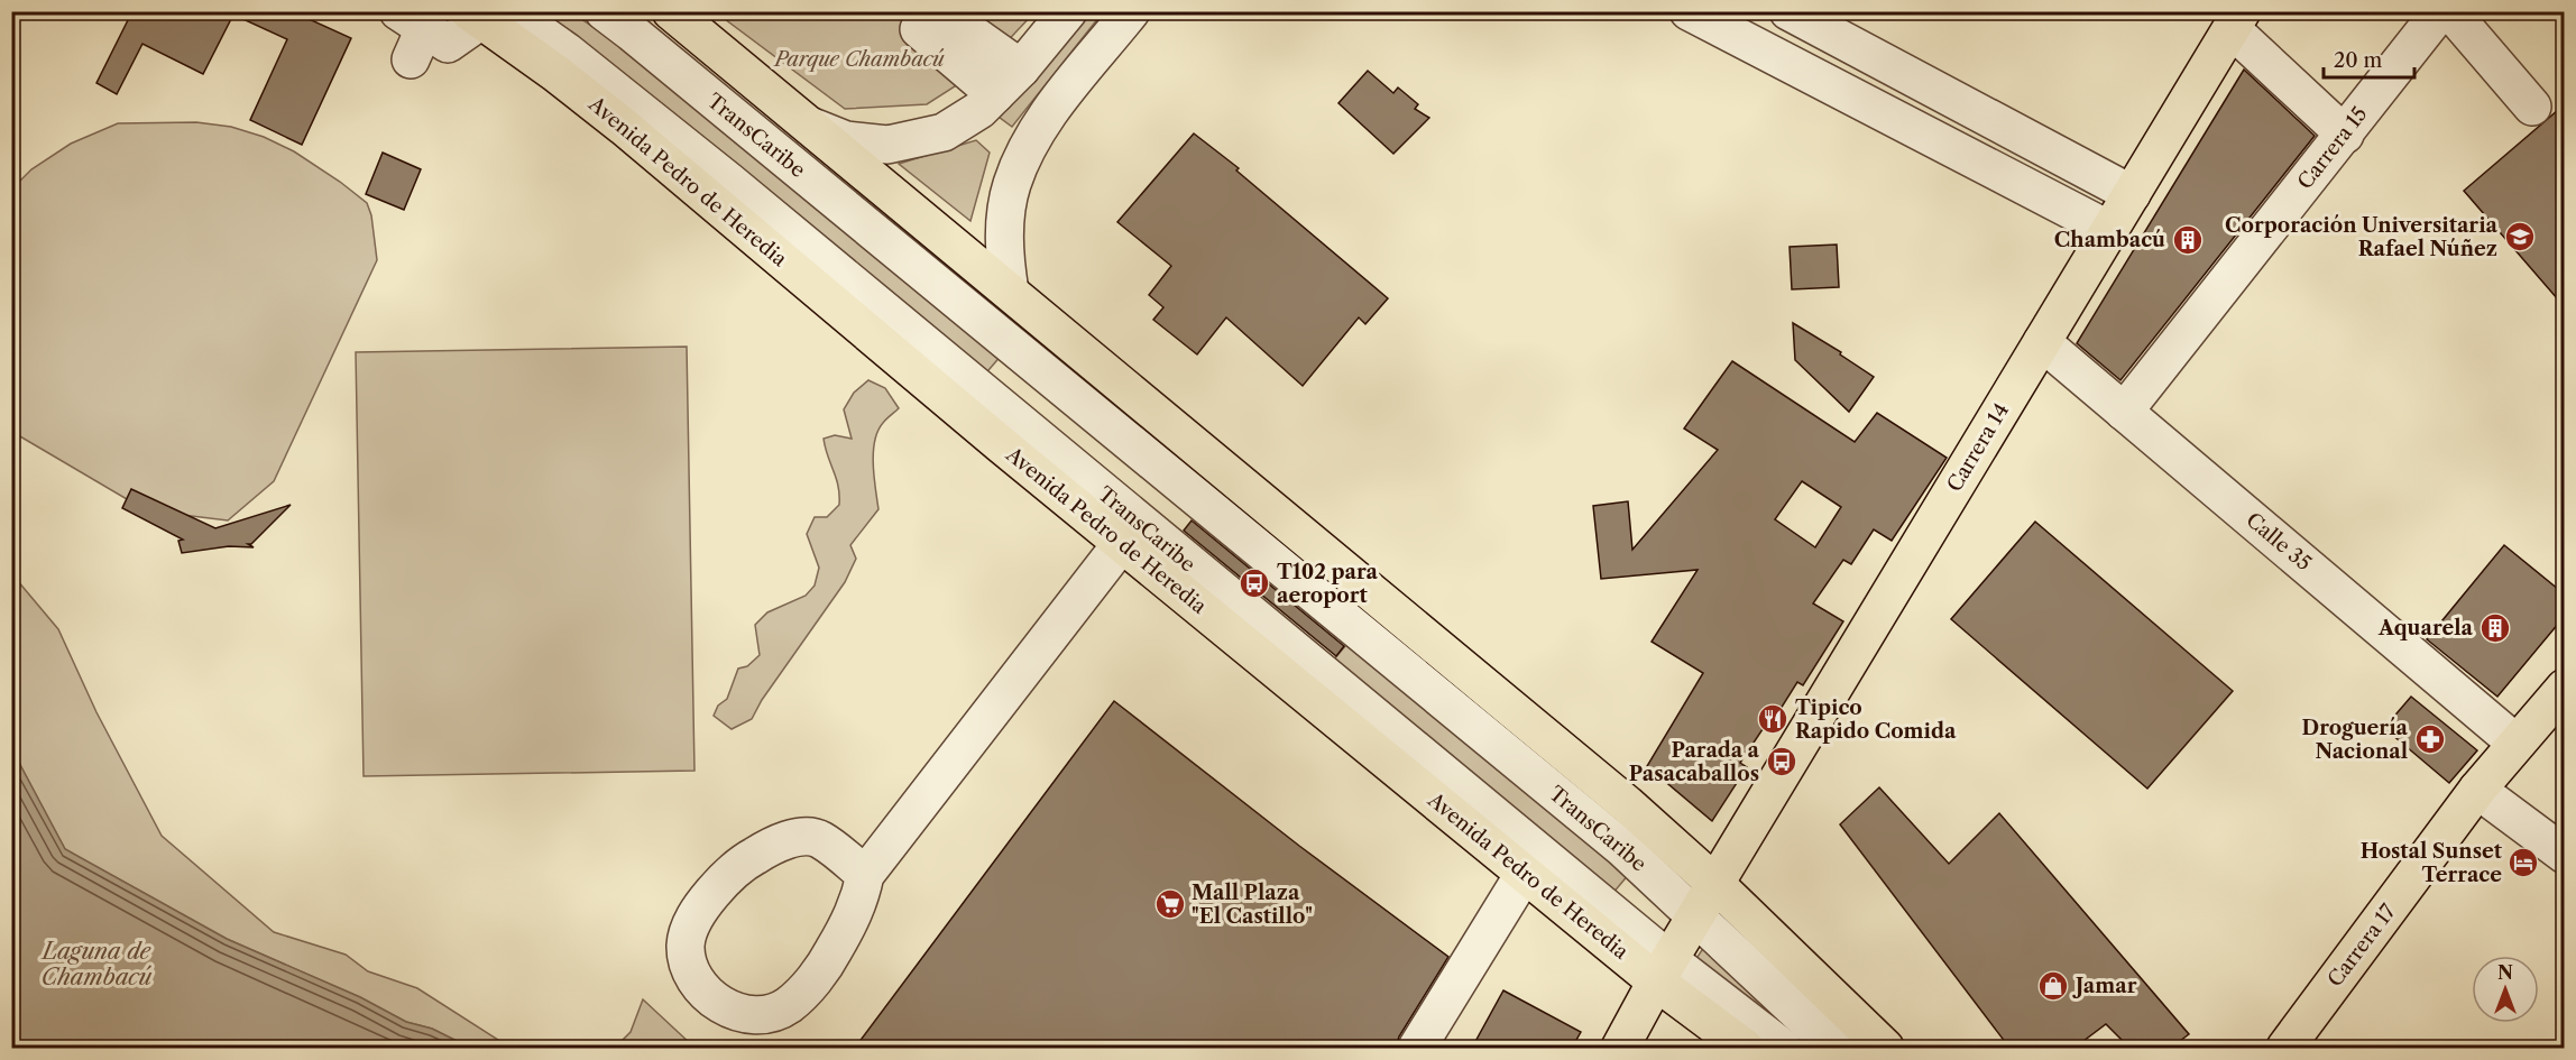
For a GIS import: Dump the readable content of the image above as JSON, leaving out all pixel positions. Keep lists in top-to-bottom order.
{
  "streets": {
    "main road": ["Avenida Pedro de Heredia", "Carrera 14", "Carrera 17"],
    "street": ["TransCaribe", "Carrera 15", "Calle 35"]
  },
  "crossings": [
    ["TransCaribe", "Avenida Pedro de Heredia"],
    ["TransCaribe", "Carrera 14"],
    ["Carrera 15", "Calle 35"],
    ["Avenida Pedro de Heredia", "Carrera 14"],
    ["Carrera 14", "Calle 35"],
    ["Calle 35", "Carrera 17"]
  ],
  "water": ["Laguna de Chambacú"],
  "parks": ["Parque Chambacú"],
  "places": {
    "school or university": ["Corporación Universitaria Rafael Núñez"],
    "building": ["Chambacú", "Aquarela"],
    "bus stop": ["T102 para aeroport", "Parada a Pasacaballos"],
    "restaurant": ["Tipico Rapido Comida"],
    "pharmacy": ["Droguería Nacional"],
    "hotel": ["Hostal Sunset Terrace"],
    "supermarket": ["Mall Plaza \"El Castillo\""],
    "shop": ["Jamar"]
  },
  "scale_bar": "20 m",
  "north": "top"
}
